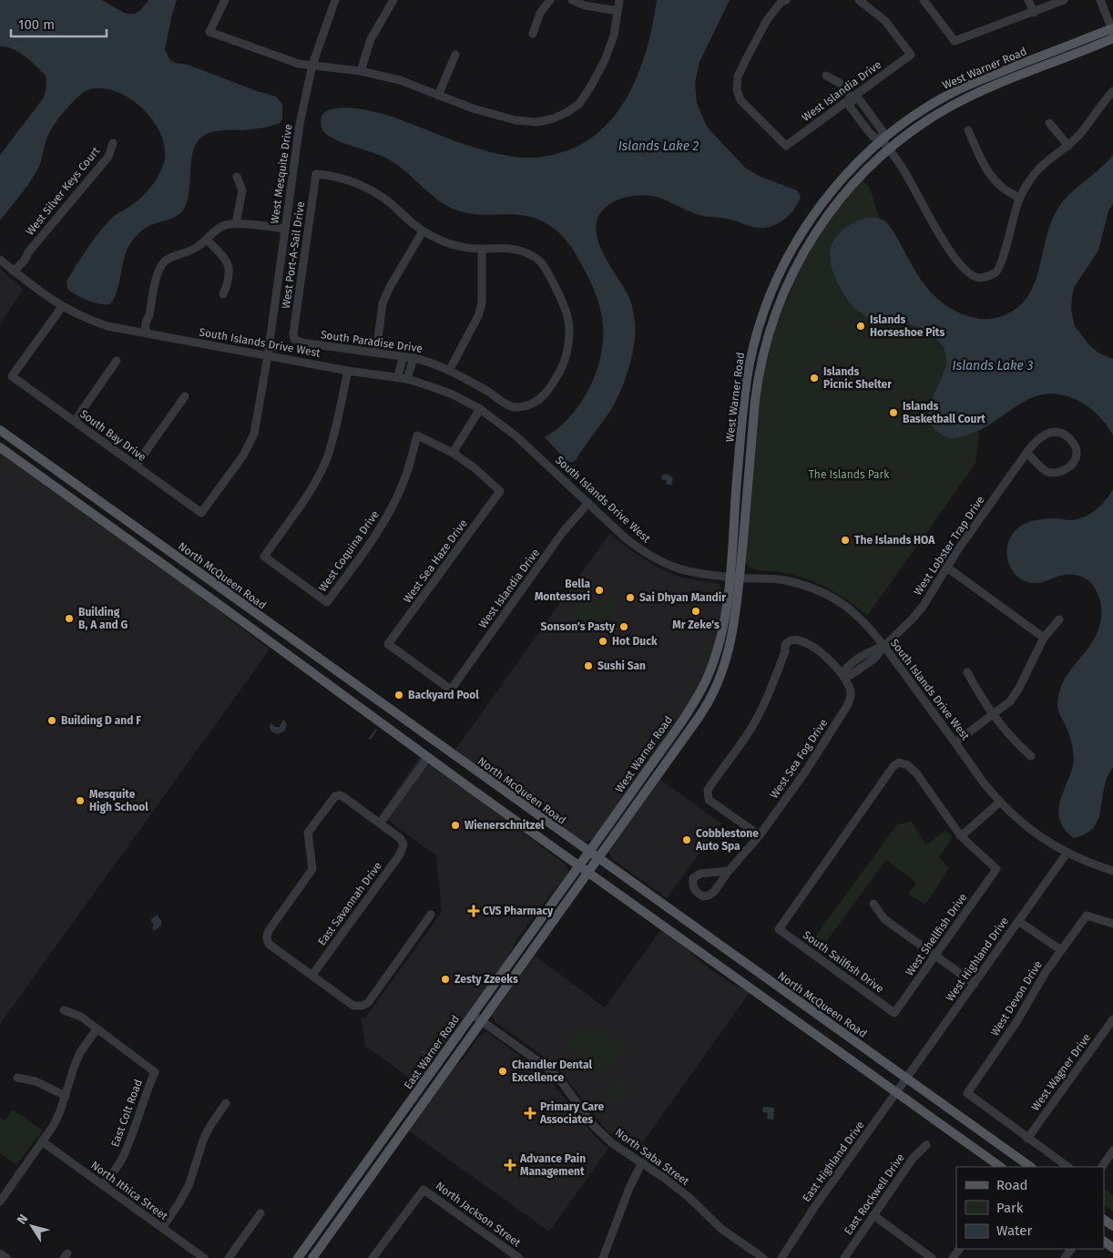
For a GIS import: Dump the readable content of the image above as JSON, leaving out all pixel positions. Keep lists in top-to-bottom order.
{
  "streets": {
    "main road": ["West Warner Road", "North McQueen Road", "East Warner Road"],
    "street": [
      "West Islandia Drive",
      "West Mesquite Drive",
      "West Silver Keys Court",
      "West Port-A-Sail Drive",
      "South Paradise Drive",
      "South Islands Drive West",
      "South Bay Drive",
      "West Lobster Trap Drive",
      "West Coquina Drive",
      "West Sea Haze Drive",
      "West Sea Fog Drive",
      "East Savannah Drive",
      "West Shellfish Drive",
      "West Highland Drive",
      "South Sailfish Drive",
      "West Devon Drive",
      "West Wagner Drive",
      "East Colt Road",
      "North Saba Street",
      "East Highland Drive",
      "North Ithica Street",
      "East Rockwell Drive",
      "North Jackson Street"
    ]
  },
  "crossings": [
    ["West Warner Road", "South Islands Drive West"],
    ["West Warner Road", "North McQueen Road"],
    ["West Warner Road", "East Warner Road"],
    ["West Islandia Drive", "South Islands Drive West"],
    ["West Islandia Drive", "West Sea Haze Drive"],
    ["West Mesquite Drive", "South Islands Drive West"],
    ["West Mesquite Drive", "South Bay Drive"],
    ["West Silver Keys Court", "South Islands Drive West"],
    ["West Port-A-Sail Drive", "South Paradise Drive"],
    ["South Islands Drive West", "South Bay Drive"],
    ["South Islands Drive West", "West Lobster Trap Drive"],
    ["South Islands Drive West", "West Coquina Drive"],
    ["South Islands Drive West", "West Highland Drive"],
    ["West Coquina Drive", "West Sea Haze Drive"],
    ["North McQueen Road", "West Highland Drive"],
    ["North McQueen Road", "East Warner Road"],
    ["North McQueen Road", "East Highland Drive"],
    ["West Shellfish Drive", "South Sailfish Drive"],
    ["West Highland Drive", "East Highland Drive"],
    ["West Devon Drive", "West Wagner Drive"],
    ["East Warner Road", "North Saba Street"],
    ["East Colt Road", "North Ithica Street"]
  ],
  "water": ["Islands Lake 2", "Islands Lake 3"],
  "parks": ["The Islands Park"],
  "places": {
    "other": [
      "Islands Horseshoe Pits",
      "Islands Picnic Shelter",
      "Islands Basketball Court",
      "The Islands HOA",
      "Bella Montessori",
      "Sai Dhyan Mandir",
      "Mr Zeke's",
      "Building B, A and G",
      "Sonson's Pasty",
      "Hot Duck",
      "Sushi San",
      "Backyard Pool",
      "Building D and F",
      "Mesquite High School",
      "Wienerschnitzel",
      "Cobblestone Auto Spa",
      "Zesty Zzeeks",
      "Chandler Dental Excellence"
    ],
    "health": ["CVS Pharmacy", "Primary Care Associates", "Advance Pain Management"]
  },
  "legend": ["Road", "Park", "Water"],
  "scale_bar": "100 m",
  "north": "top left"
}
